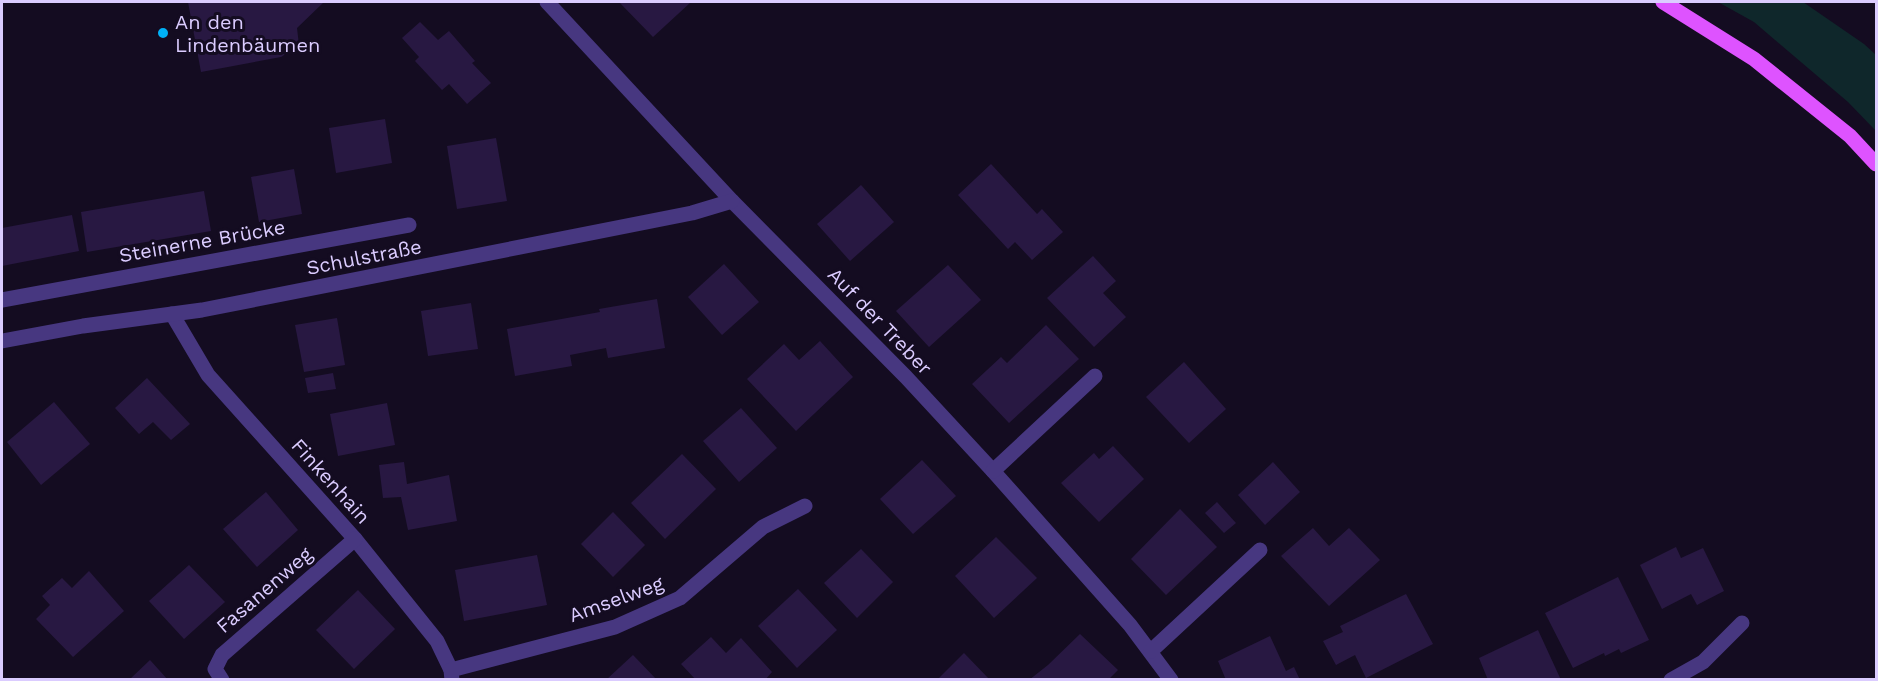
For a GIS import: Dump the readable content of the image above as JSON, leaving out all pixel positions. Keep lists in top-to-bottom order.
{
  "streets": {
    "street": [
      "Steinerne Brücke",
      "Schulstraße",
      "Auf der Treber",
      "Finkenhain",
      "Fasanenweg",
      "Amselweg"
    ]
  },
  "crossings": [
    ["Schulstraße", "Auf der Treber"],
    ["Schulstraße", "Finkenhain"],
    ["Finkenhain", "Fasanenweg"],
    ["Finkenhain", "Amselweg"]
  ],
  "places": ["An den Lindenbäumen"]
}
